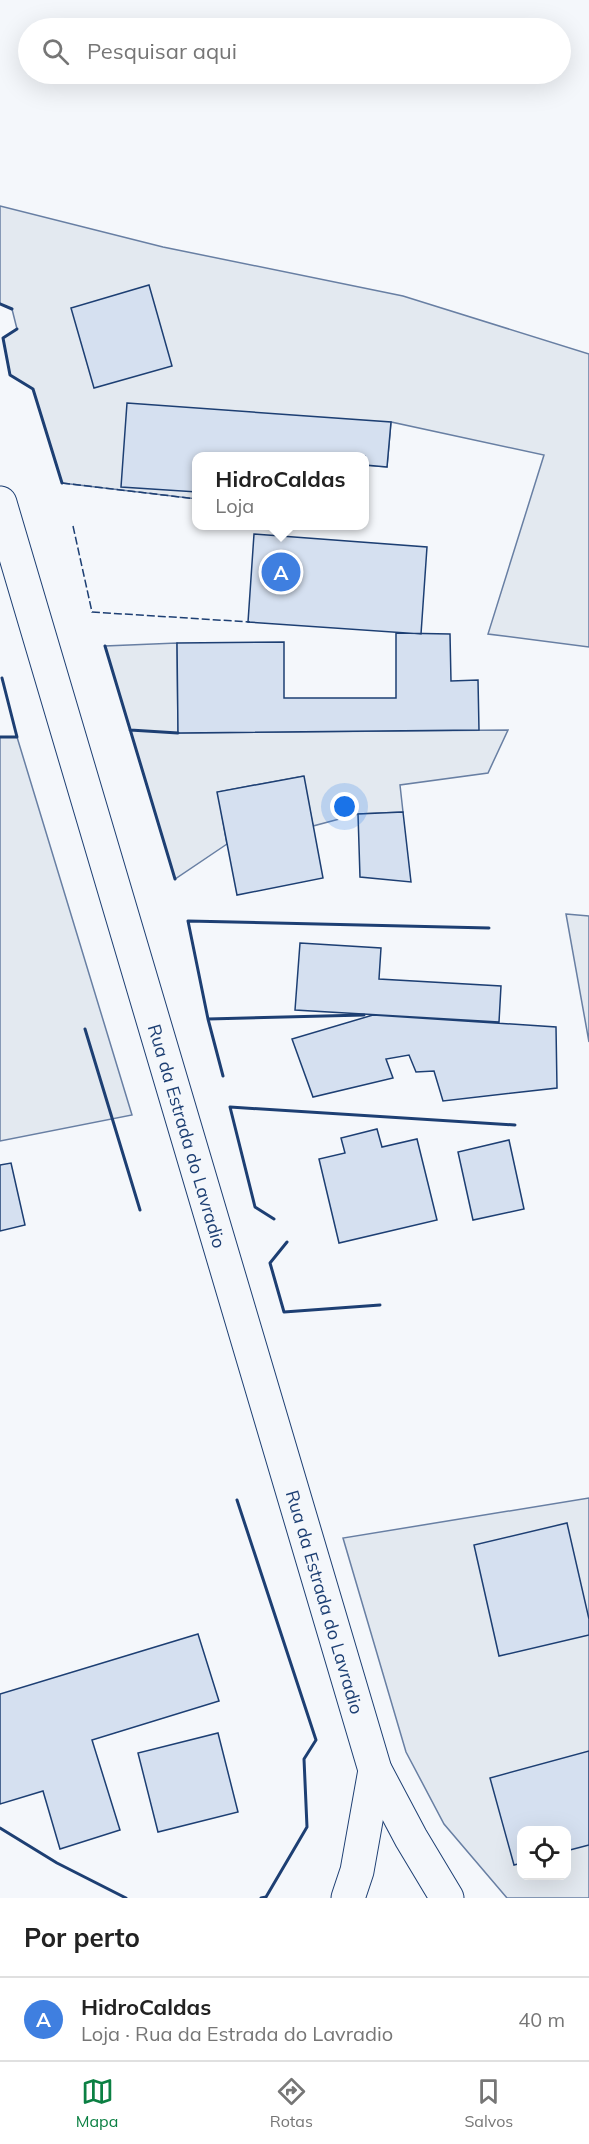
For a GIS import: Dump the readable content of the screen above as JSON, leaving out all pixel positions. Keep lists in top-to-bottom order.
{
  "streets": {
    "main road": ["Rua da Estrada do Lavradio"]
  },
  "page": {
    "search": "Pesquisar aqui",
    "popup": ["HidroCaldas", "Loja"],
    "pins": "A",
    "heading": "Por perto",
    "list": [
      {
        "mark": "A",
        "name": "HidroCaldas",
        "note": "Loja · Rua da Estrada do Lavradio",
        "value": "40 m"
      }
    ],
    "nav": ["Mapa", "Rotas", "Salvos"]
  }
}
